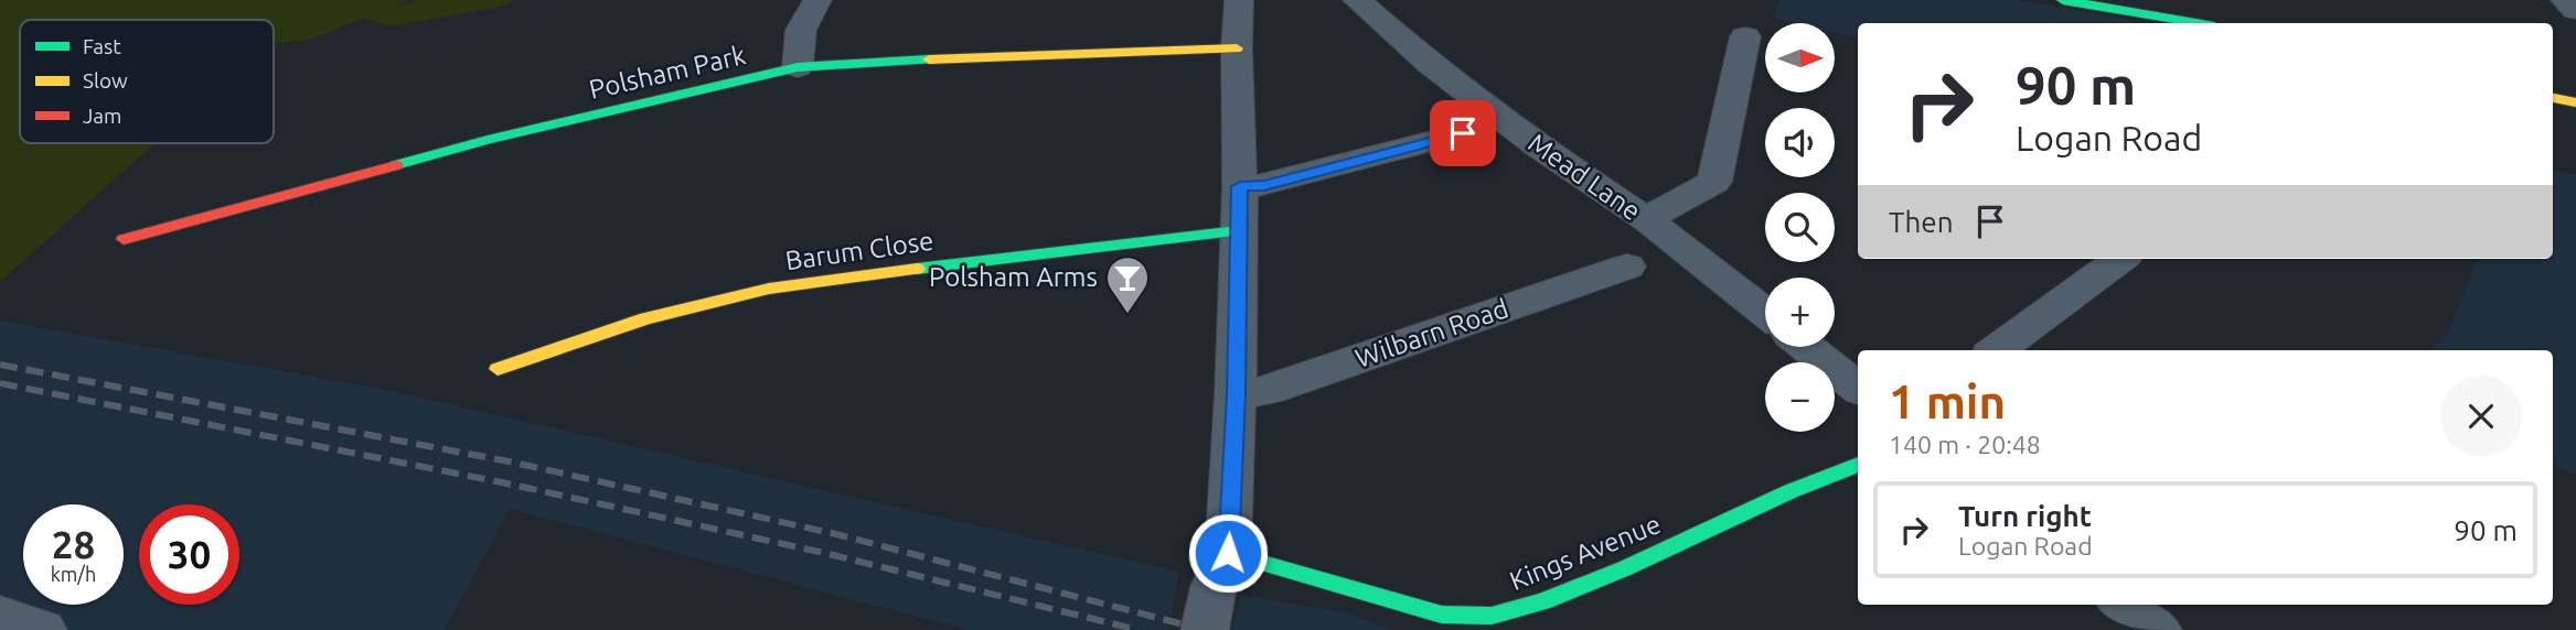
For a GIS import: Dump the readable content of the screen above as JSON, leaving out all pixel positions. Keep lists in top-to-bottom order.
{
  "streets": {
    "street": [
      "Polsham Park",
      "Mead Lane",
      "Barum Close",
      "Wilbarn Road",
      "Kings Avenue"
    ]
  },
  "places": {
    "bar": ["Polsham Arms"]
  },
  "legend": ["Fast", "Slow", "Jam"],
  "north": "right",
  "page": {
    "map_buttons": ["+", "−"],
    "turn": ["90 m", "Logan Road"],
    "then": "Then",
    "heading": ["1 min", "140 m · 20:48"],
    "list": [
      {
        "name": "Turn right",
        "note": "Logan Road",
        "value": "90 m"
      }
    ],
    "speed": "28 km/h",
    "limit": "30"
  }
}
